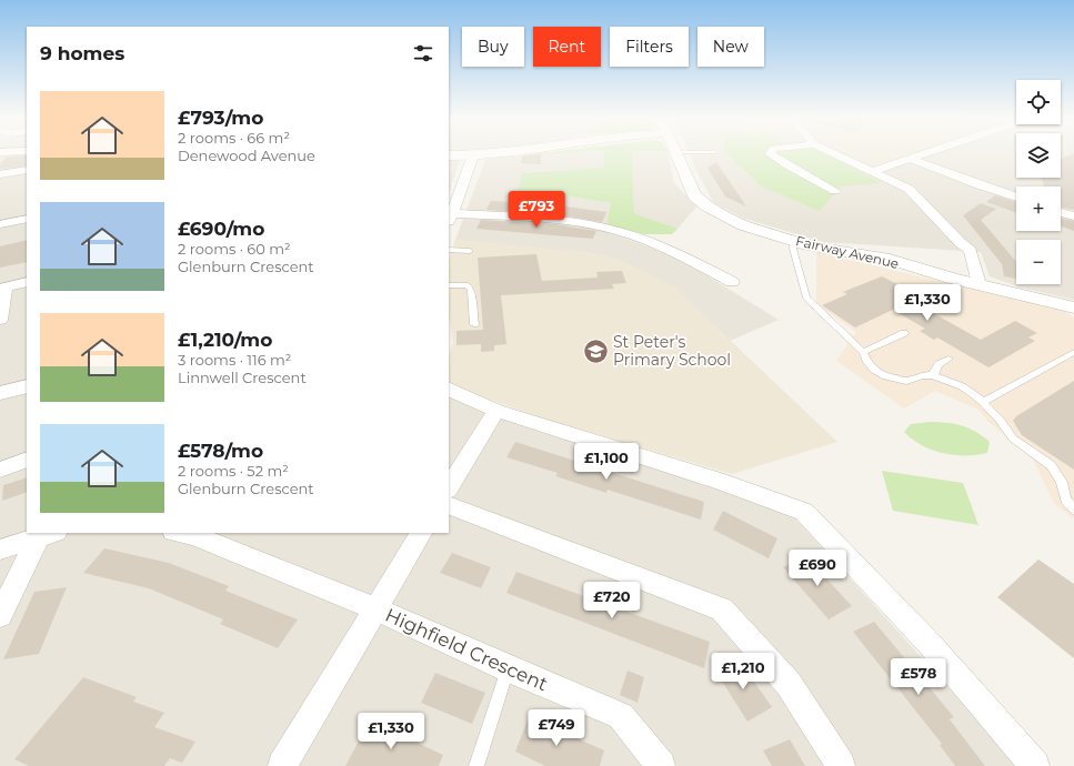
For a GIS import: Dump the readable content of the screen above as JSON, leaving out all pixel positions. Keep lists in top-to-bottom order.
{
  "streets": {
    "street": ["Fairway Avenue", "Highfield Crescent"]
  },
  "places": {
    "school or university": ["St Peter's Primary School"]
  },
  "page": {
    "chip": [
      "Buy",
      "Rent",
      "Filters",
      "New"
    ],
    "heading": "9 homes",
    "map_buttons": ["+", "−"],
    "list": [
      {
        "name": "£793/mo",
        "note": "2 rooms · 66 m² · Denewood Avenue"
      },
      {
        "name": "£690/mo",
        "note": "2 rooms · 60 m² · Glenburn Crescent"
      },
      {
        "name": "£1,210/mo",
        "note": "3 rooms · 116 m² · Linnwell Crescent"
      },
      {
        "name": "£578/mo",
        "note": "2 rooms · 52 m² · Glenburn Crescent"
      }
    ],
    "price": [
      "£793",
      "£1,330",
      "£1,100",
      "£690",
      "£720",
      "£1,210",
      "£578",
      "£749",
      "£1,330"
    ]
  }
}
